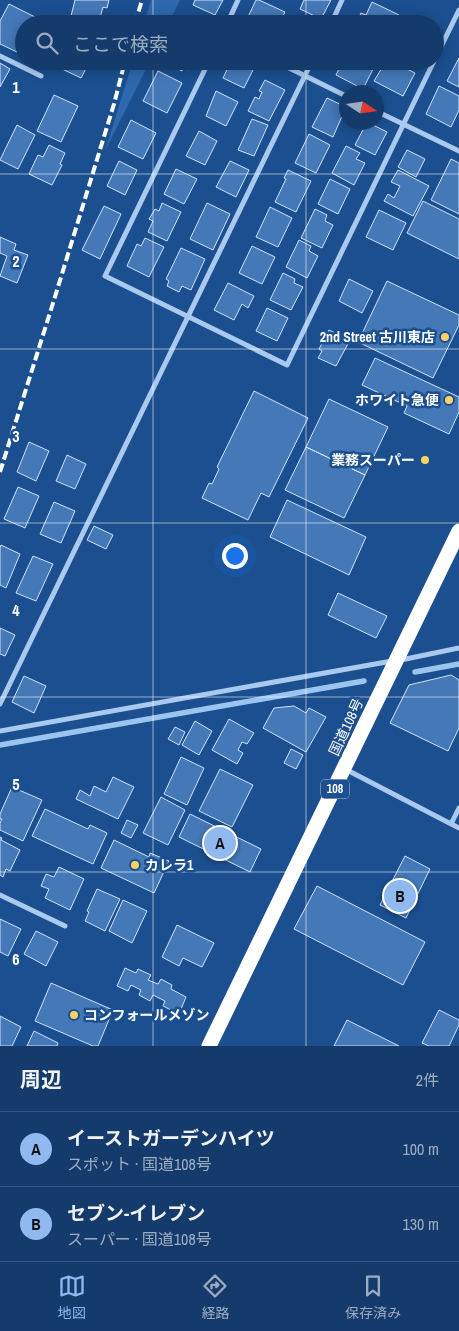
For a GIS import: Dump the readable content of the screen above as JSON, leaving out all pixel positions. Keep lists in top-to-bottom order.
{
  "streets": {
    "highway": ["国道108号", "108"]
  },
  "places": [
    "2nd Street 古川東店",
    "ホワイト急便",
    "業務スーパー",
    "カレラ1",
    "コンフォールメゾン"
  ],
  "north": "right",
  "page": {
    "search": "ここで検索",
    "pins": ["A", "B"],
    "heading": ["周辺", "2件"],
    "list": [
      {
        "mark": "A",
        "name": "イーストガーデンハイツ",
        "note": "スポット · 国道108号",
        "value": "100 m"
      },
      {
        "mark": "B",
        "name": "セブン-イレブン",
        "note": "スーパー · 国道108号",
        "value": "130 m"
      }
    ],
    "nav": ["地図", "経路", "保存済み"]
  },
  "grid": {
    "rows": [
      "1",
      "2",
      "3",
      "4",
      "5",
      "6"
    ]
  }
}
